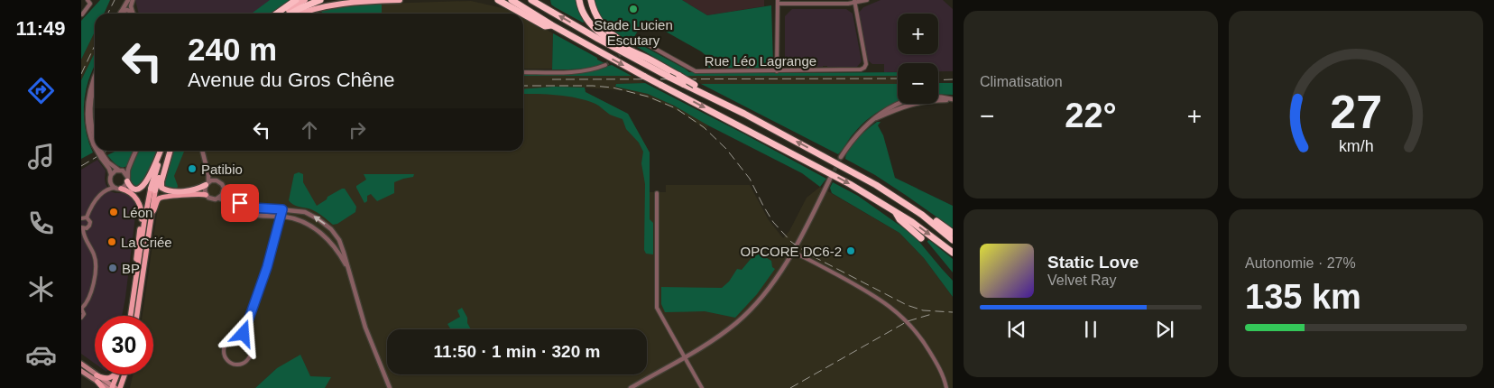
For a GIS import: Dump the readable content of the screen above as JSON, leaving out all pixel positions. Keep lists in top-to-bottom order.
{
  "streets": {
    "street": ["Rue Léo Lagrange"]
  },
  "places": [
    "Stade Lucien Escutary",
    "Patibio",
    "Léon",
    "La Criée",
    "OPCORE DC6-2",
    "BP"
  ],
  "page": {
    "tabs": "11:49",
    "tile": [
      "Climatisation",
      ["Autonomie · 27%", "135 km"]
    ],
    "map_buttons": ["+", "−"],
    "turn": ["240 m", "Avenue du Gros Chêne"],
    "heat": ["−", "22°", "+"],
    "song": ["Static Love", "Velvet Ray"],
    "limit": "30",
    "trip": "11:50 · 1 min · 320 m",
    "gauge": ["27", "km/h"]
  }
}
